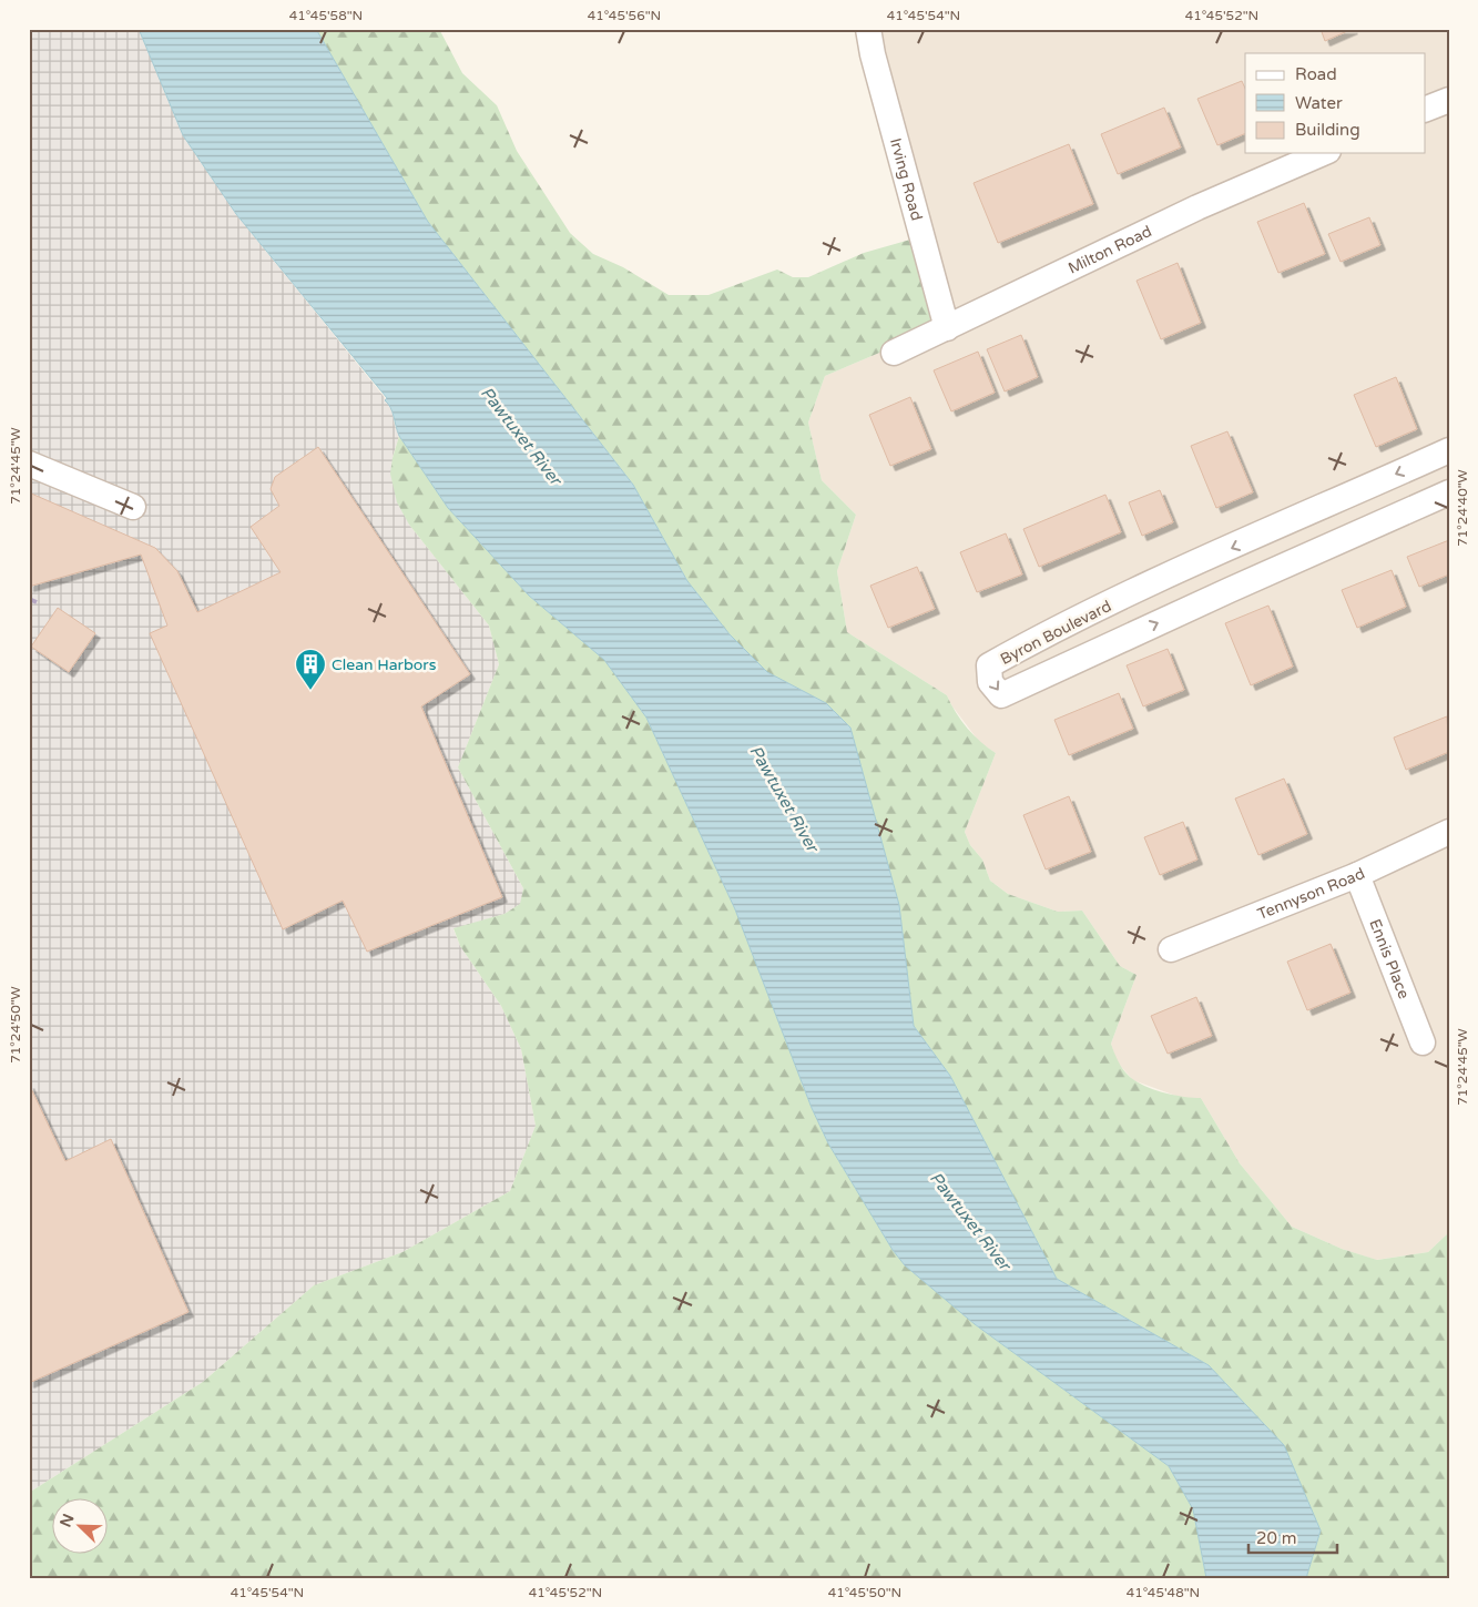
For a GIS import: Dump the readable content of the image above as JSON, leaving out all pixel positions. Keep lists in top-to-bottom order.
{
  "streets": {
    "street": [
      "Irving Road",
      "Milton Road",
      "Byron Boulevard",
      "Tennyson Road",
      "Ennis Place"
    ]
  },
  "crossings": [
    ["Irving Road", "Milton Road"],
    ["Tennyson Road", "Ennis Place"]
  ],
  "water": ["Pawtuxet River"],
  "places": {
    "building": ["Clean Harbors"]
  },
  "legend": ["Road", "Water", "Building"],
  "scale_bar": "20 m",
  "north": "top left",
  "coordinates": [
    "41°45'58\"N",
    "41°45'56\"N",
    "41°45'54\"N",
    "41°45'52\"N",
    "71°24'45\"W",
    "71°24'40\"W",
    "71°24'50\"W",
    "41°45'50\"N",
    "41°45'48\"N"
  ]
}
